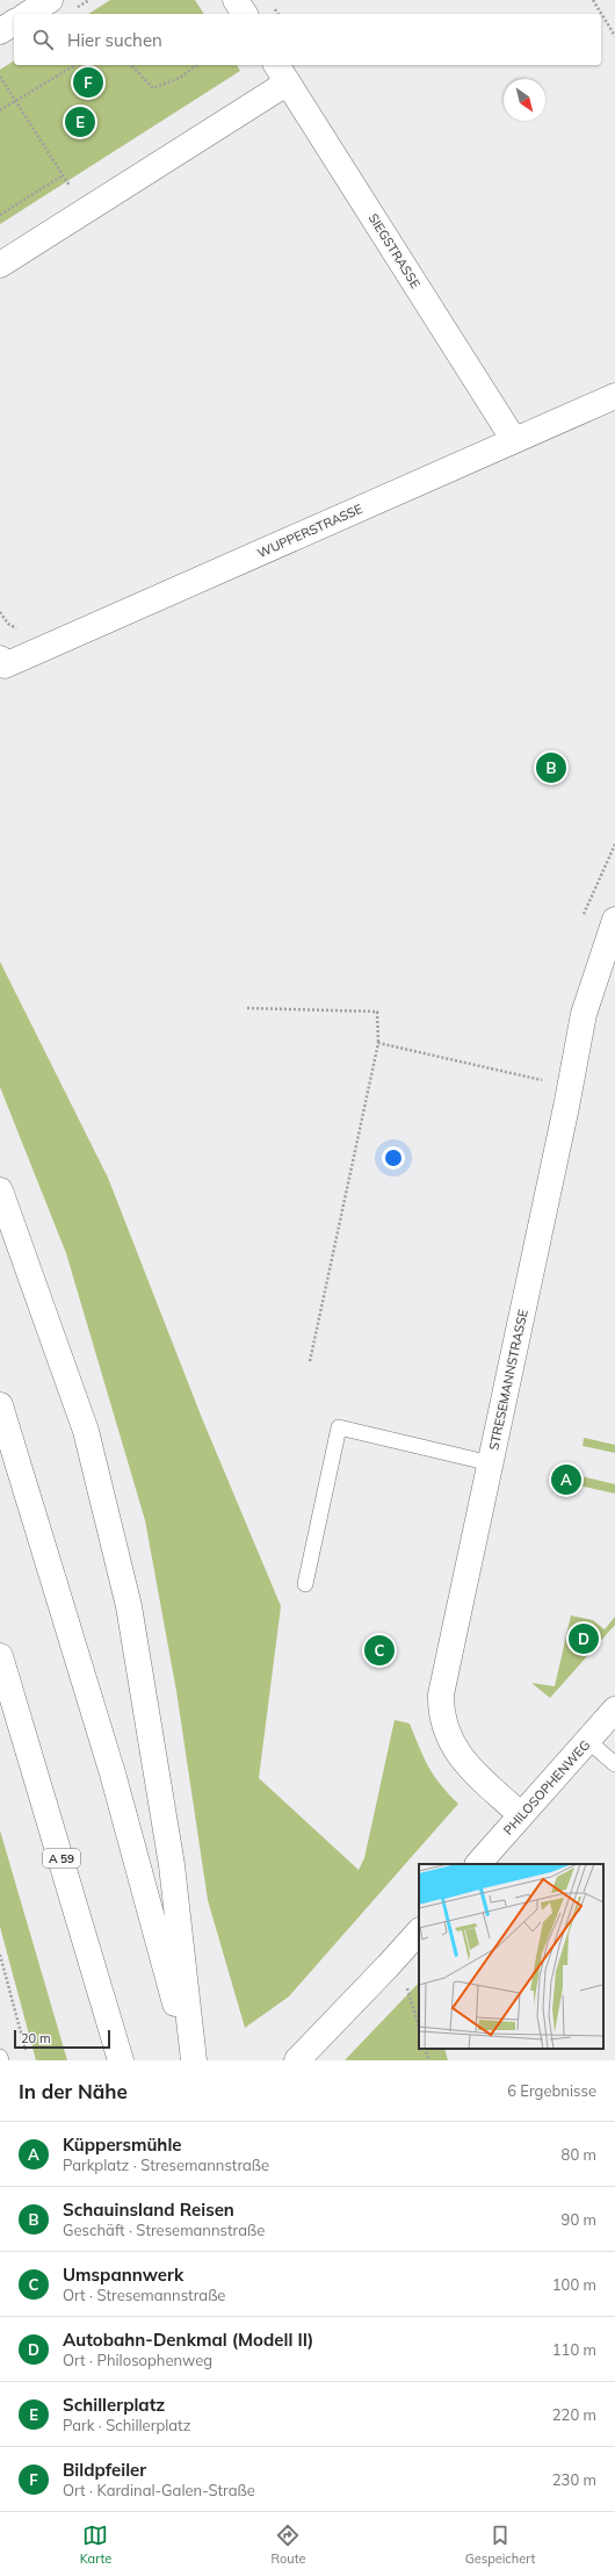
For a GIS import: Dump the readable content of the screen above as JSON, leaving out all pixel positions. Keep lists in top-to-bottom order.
{
  "streets": {
    "main road": [
      "SIEGSTRASSE",
      "WUPPERSTRASSE",
      "STRESEMANNSTRASSE",
      "PHILOSOPHENWEG",
      "A 59"
    ]
  },
  "crossings": [
    ["SIEGSTRASSE", "WUPPERSTRASSE"],
    ["STRESEMANNSTRASSE", "PHILOSOPHENWEG"]
  ],
  "scale_bar": "20 m",
  "north": "bottom right",
  "page": {
    "search": "Hier suchen",
    "pins": [
      "F",
      "E",
      "B",
      "A",
      "D",
      "C"
    ],
    "scale": "20 m",
    "heading": ["In der Nähe", "6 Ergebnisse"],
    "list": [
      {
        "mark": "A",
        "name": "Küppersmühle",
        "note": "Parkplatz · Stresemannstraße",
        "value": "80 m"
      },
      {
        "mark": "B",
        "name": "Schauinsland Reisen",
        "note": "Geschäft · Stresemannstraße",
        "value": "90 m"
      },
      {
        "mark": "C",
        "name": "Umspannwerk",
        "note": "Ort · Stresemannstraße",
        "value": "100 m"
      },
      {
        "mark": "D",
        "name": "Autobahn-Denkmal (Modell II)",
        "note": "Ort · Philosophenweg",
        "value": "110 m"
      },
      {
        "mark": "E",
        "name": "Schillerplatz",
        "note": "Park · Schillerplatz",
        "value": "220 m"
      },
      {
        "mark": "F",
        "name": "Bildpfeiler",
        "note": "Ort · Kardinal-Galen-Straße",
        "value": "230 m"
      }
    ],
    "nav": ["Karte", "Route", "Gespeichert"]
  }
}
